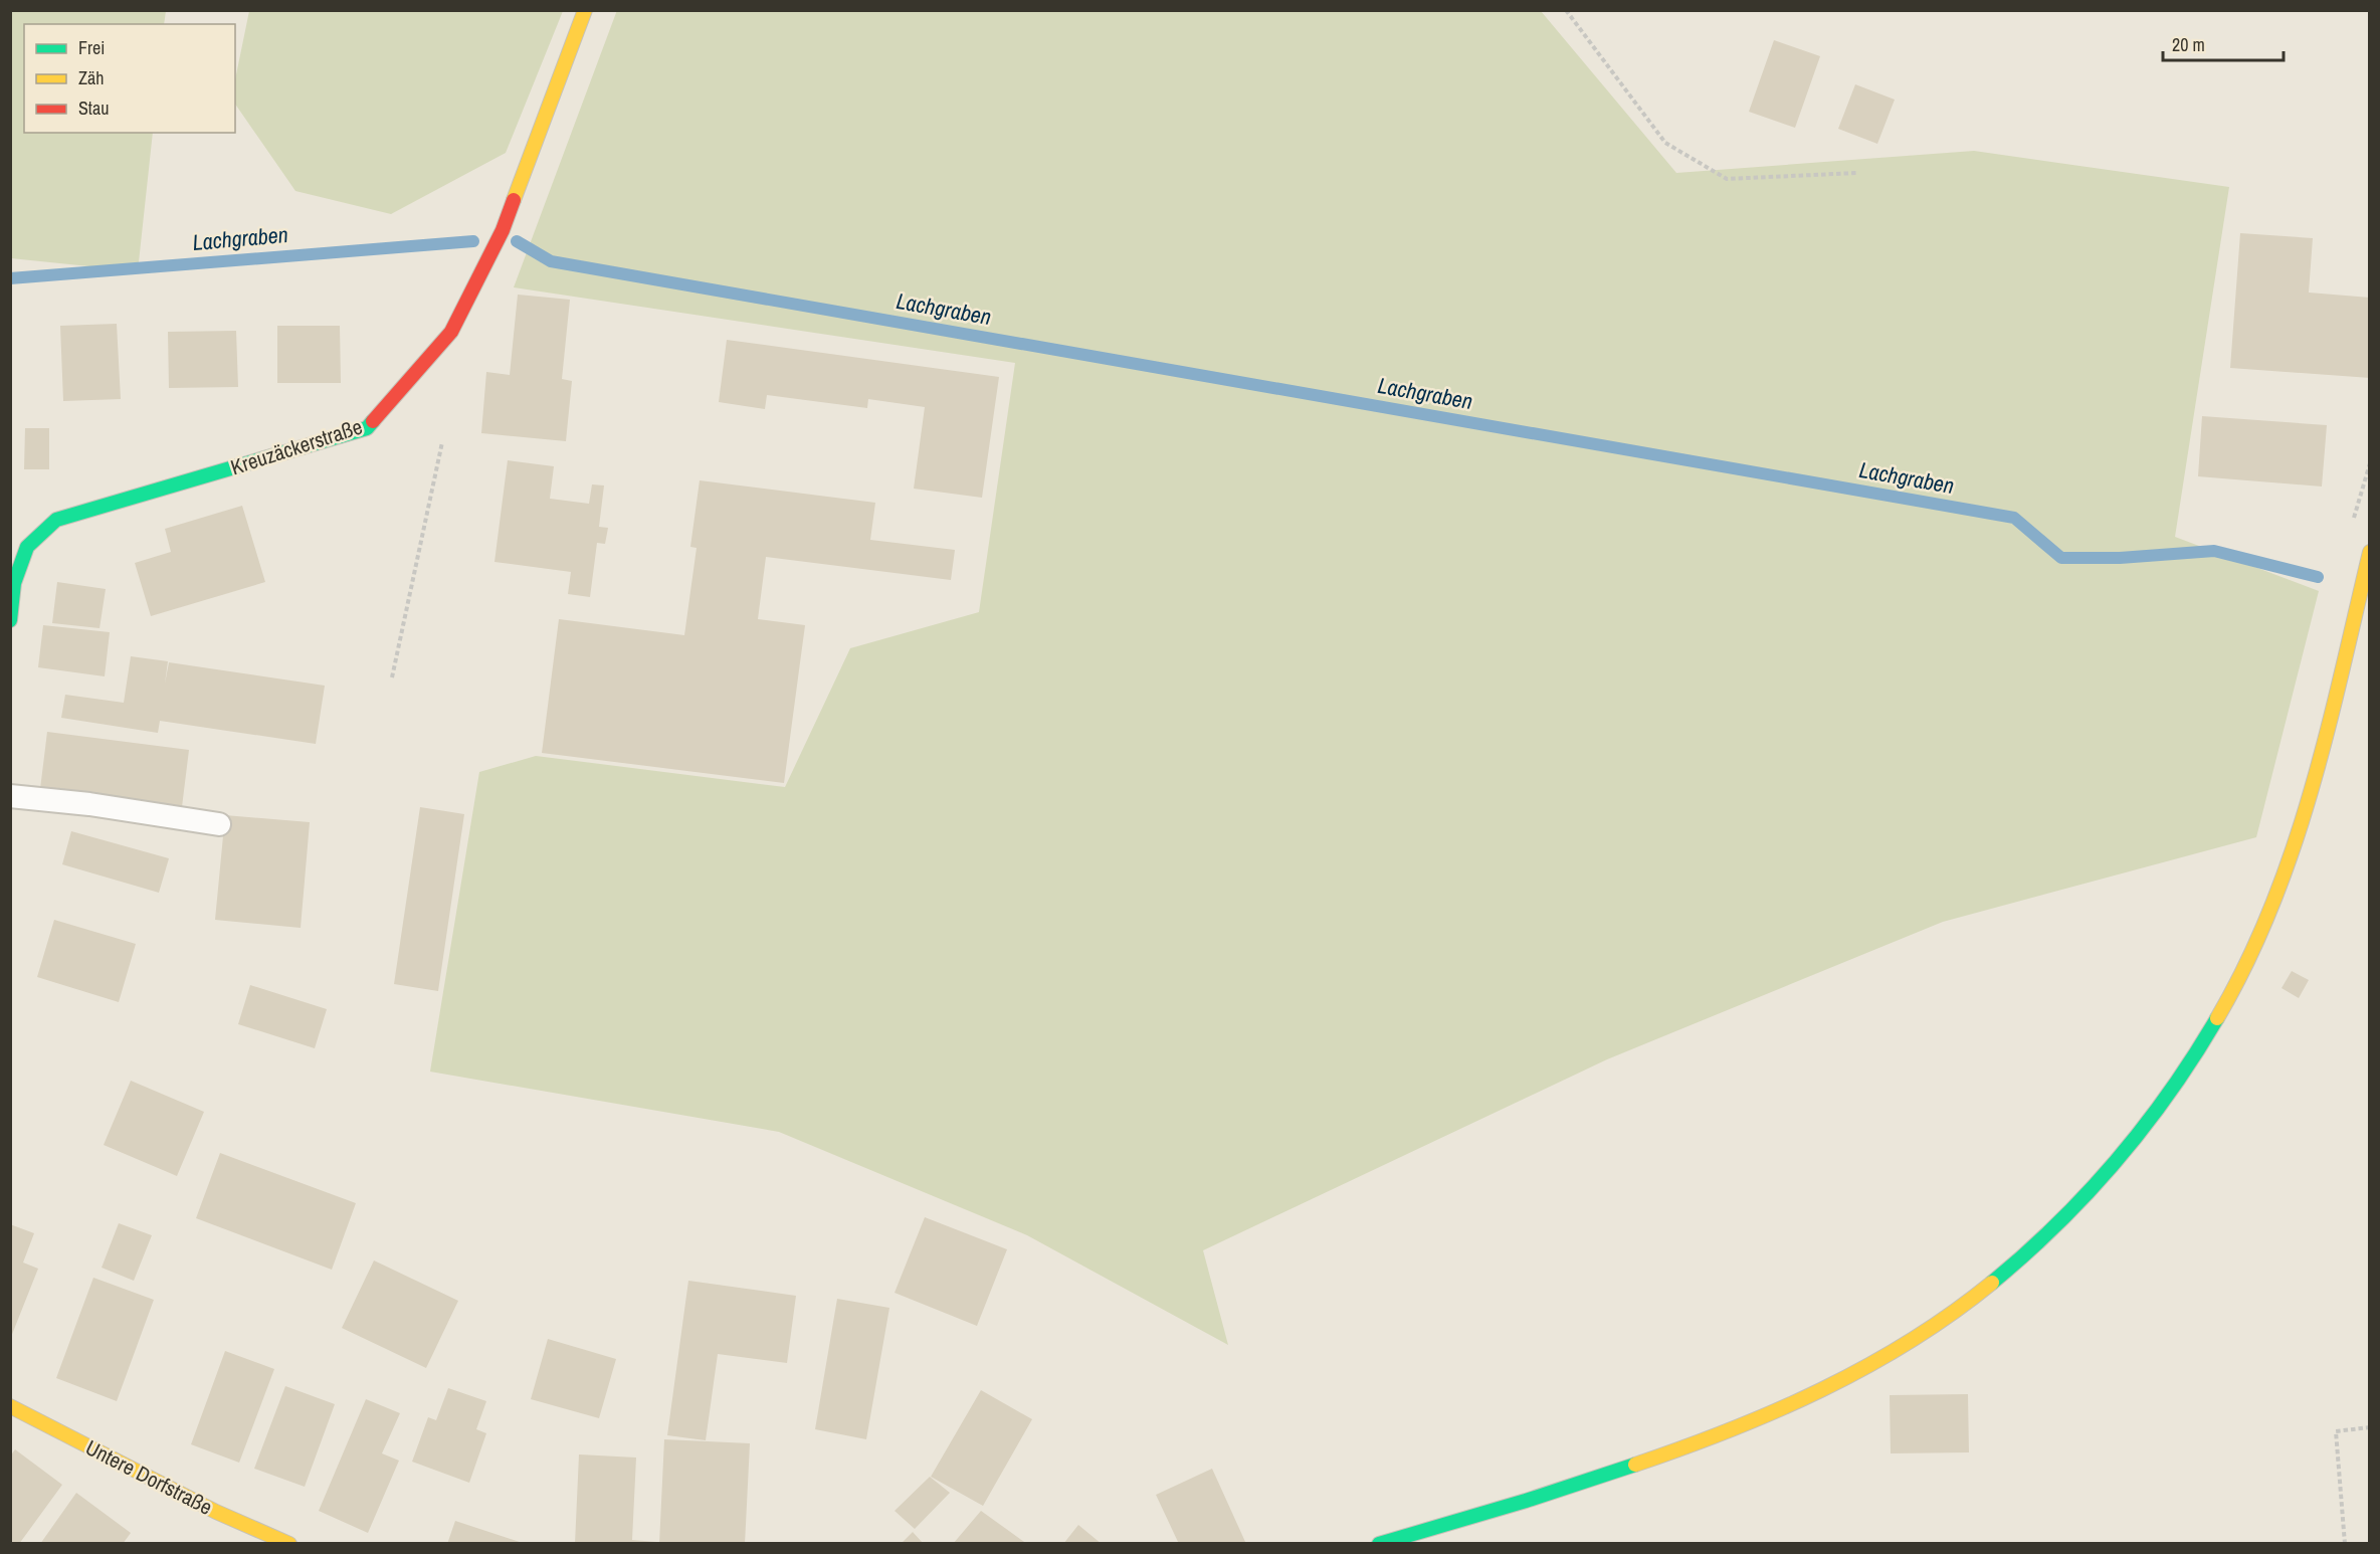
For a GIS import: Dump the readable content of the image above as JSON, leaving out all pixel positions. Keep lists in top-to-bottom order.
{
  "streets": {
    "street": ["Kreuzäckerstraße", "Untere Dorfstraße"]
  },
  "water": ["Lachgraben"],
  "legend": ["Frei", "Zäh", "Stau"],
  "scale_bar": "20 m"
}
